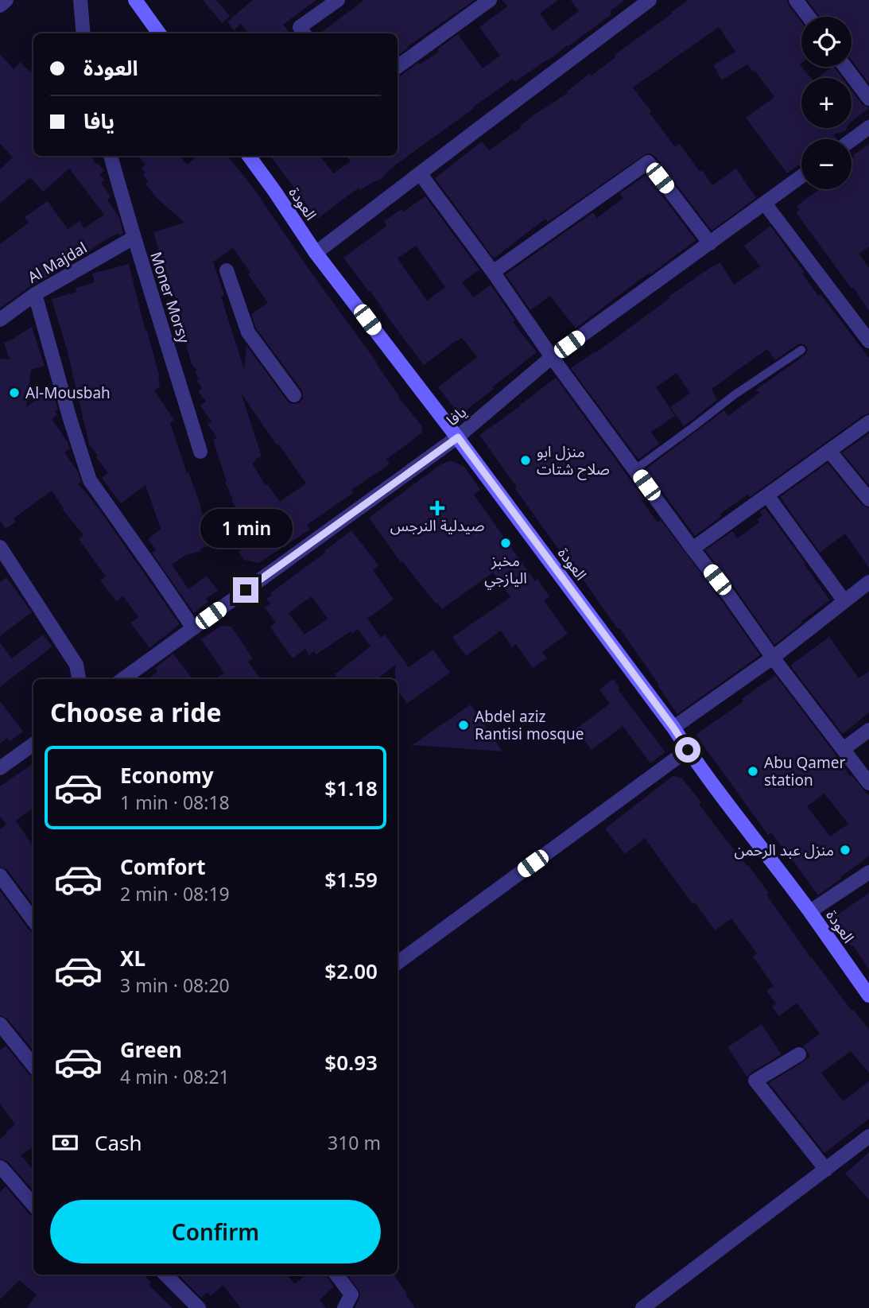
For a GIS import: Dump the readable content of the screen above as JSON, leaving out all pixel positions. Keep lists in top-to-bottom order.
{
  "streets": {
    "main road": ["العودة"],
    "street": ["Al Majdal", "Moner Morsy", "يافا"]
  },
  "crossings": [
    ["العودة", "يافا"],
    ["Al Majdal", "Moner Morsy"]
  ],
  "places": {
    "other": [
      "Al-Mousbah",
      "منزل ابو صلاح شتات",
      "مخبز اليازجي",
      "Abdel aziz Rantisi mosque",
      "Abu Qamer station",
      "منزل عبد الرحمن"
    ],
    "health": ["صيدلية النرجس"]
  },
  "page": {
    "map_buttons": ["+", "−"],
    "banner": ["العودة", "يافا"],
    "bubble": "1 min",
    "heading": "Choose a ride",
    "list": [
      {
        "name": "Economy",
        "note": "1 min · 08:18",
        "value": "$1.18"
      },
      {
        "name": "Comfort",
        "note": "2 min · 08:19",
        "value": "$1.59"
      },
      {
        "name": "XL",
        "note": "3 min · 08:20",
        "value": "$2.00"
      },
      {
        "name": "Green",
        "note": "4 min · 08:21",
        "value": "$0.93"
      }
    ],
    "pay": ["Cash", "310 m"],
    "buttons": "Confirm"
  }
}
